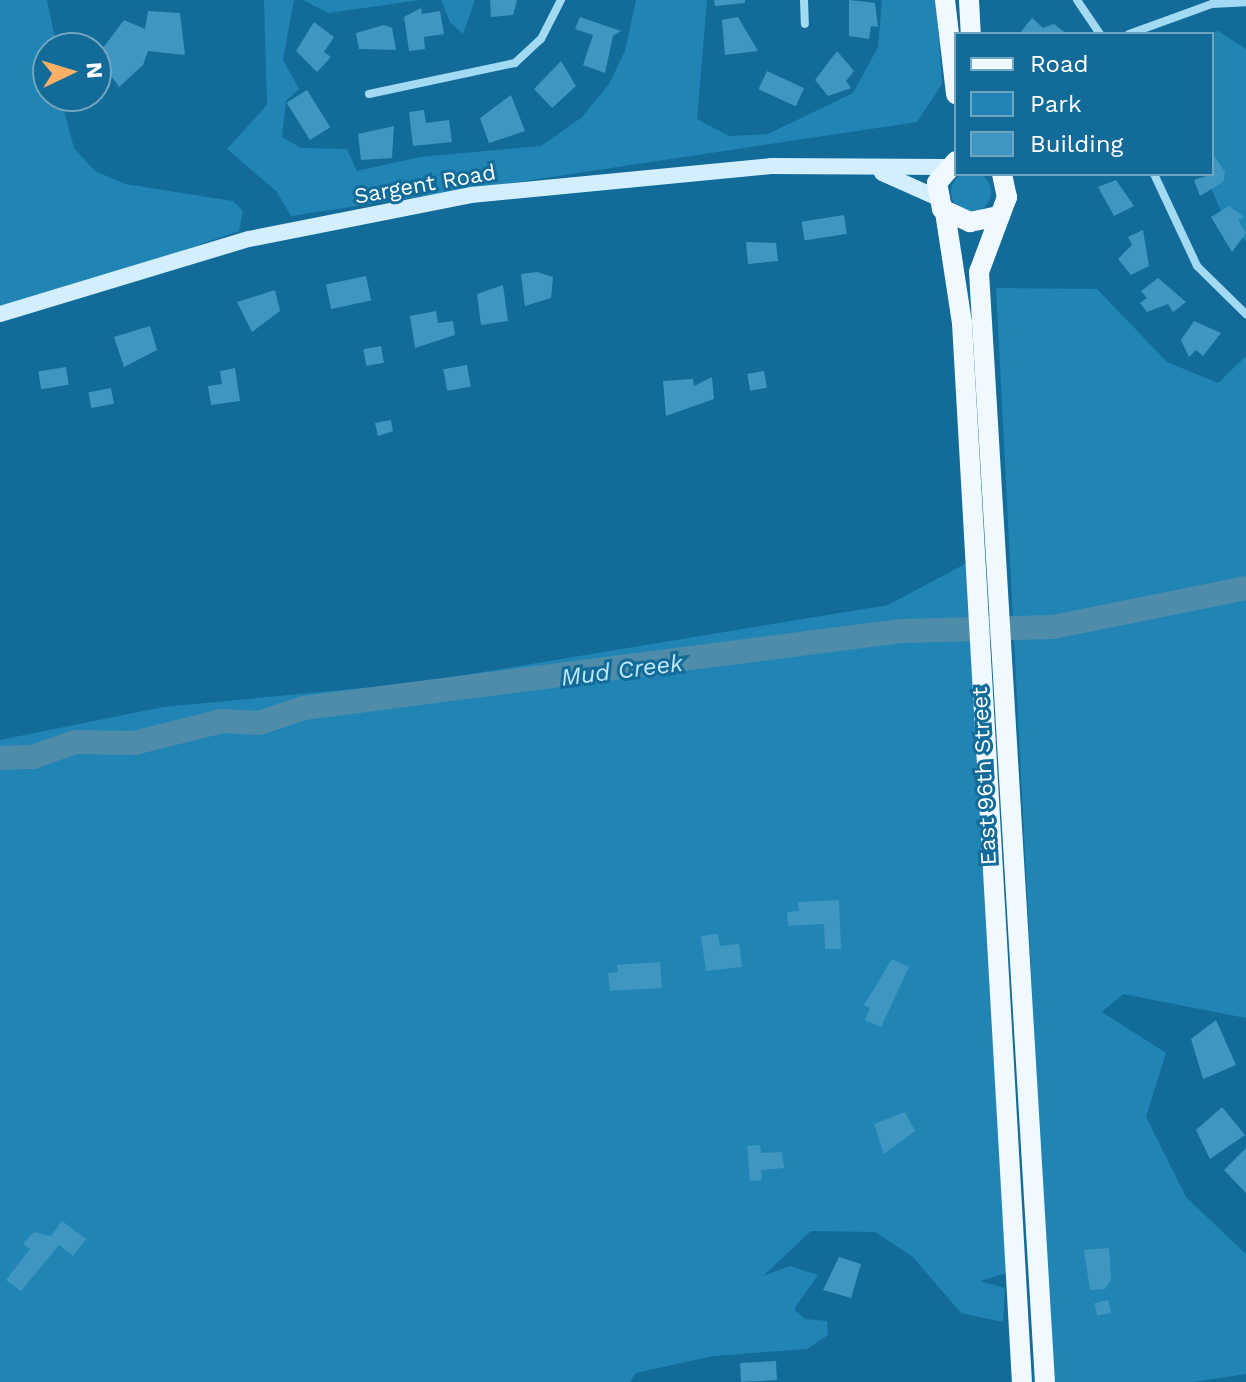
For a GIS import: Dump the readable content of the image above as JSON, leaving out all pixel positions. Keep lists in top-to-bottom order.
{
  "streets": {
    "main road": ["East 96th Street"],
    "street": ["Sargent Road"]
  },
  "crossings": [
    ["Sargent Road", "East 96th Street"]
  ],
  "water": ["Mud Creek"],
  "legend": ["Road", "Park", "Building"],
  "north": "right"
}
